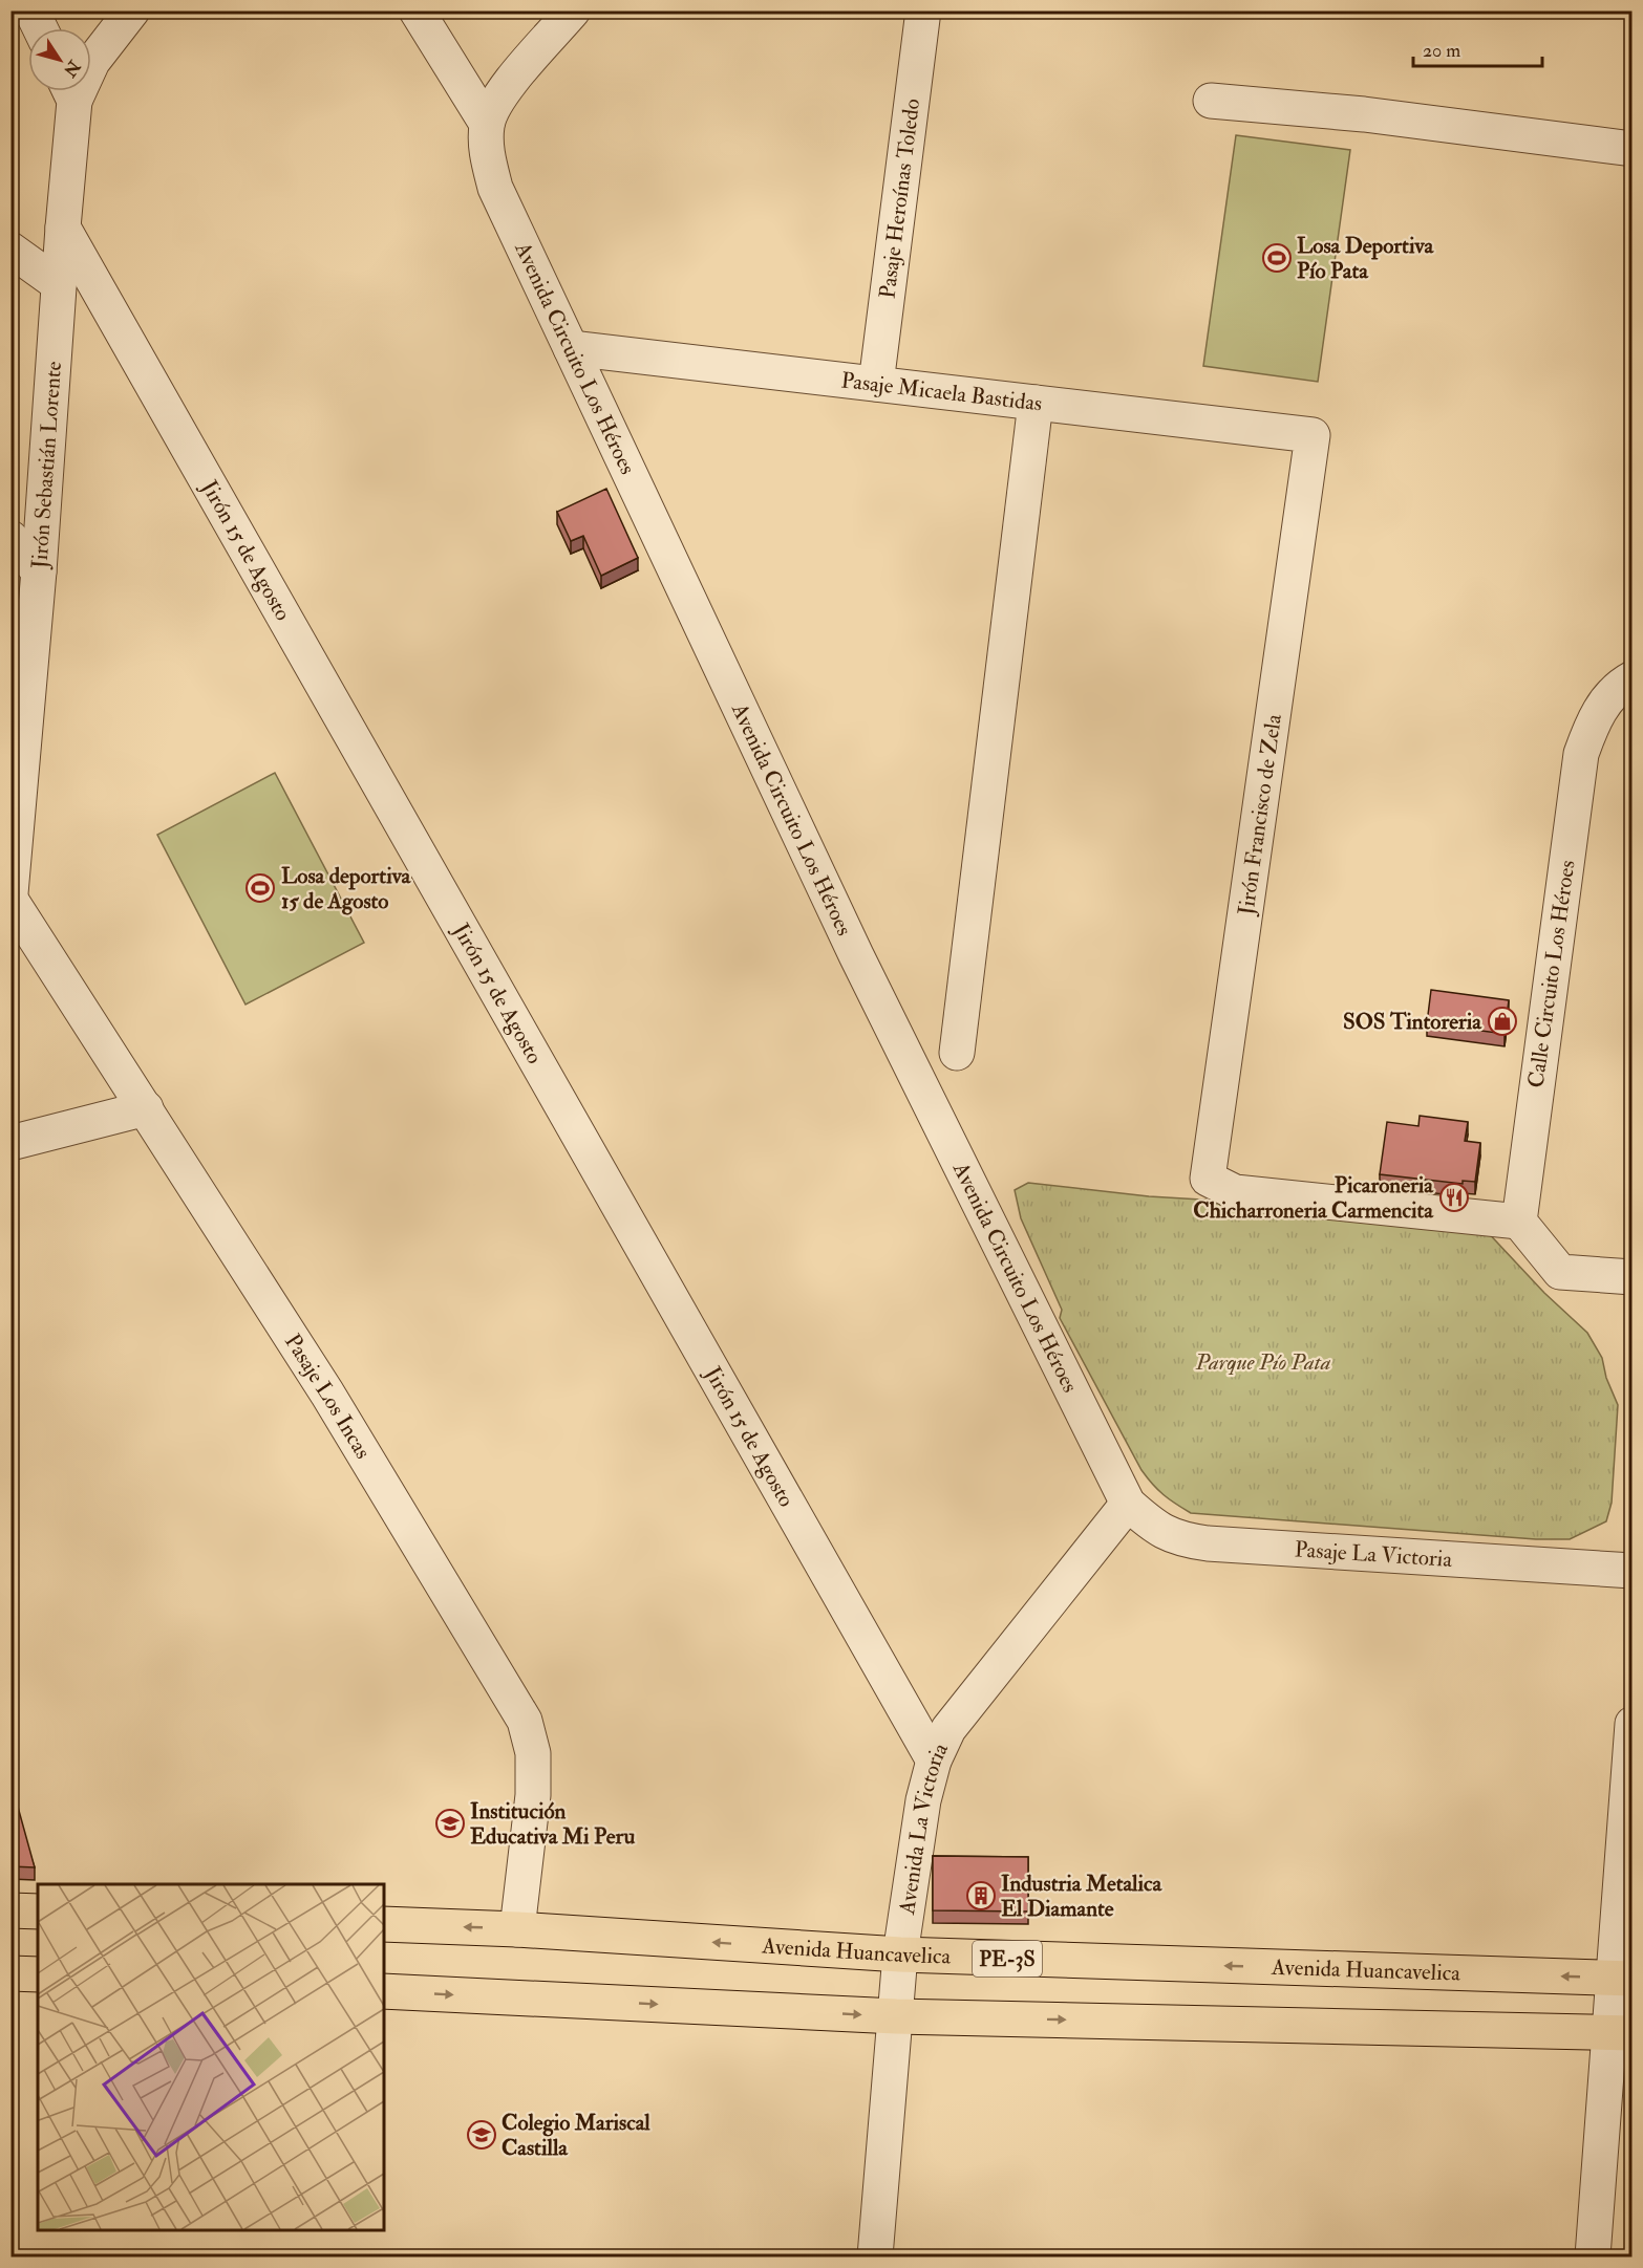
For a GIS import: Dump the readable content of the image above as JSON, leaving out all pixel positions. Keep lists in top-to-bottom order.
{
  "streets": {
    "highway": ["Avenida Huancavelica", "PE-3S"],
    "street": [
      "Pasaje Heroínas Toledo",
      "Avenida Circuito Los Héroes",
      "Pasaje Micaela Bastidas",
      "Jirón Sebastián Lorente",
      "Jirón 15 de Agosto",
      "Jirón Francisco de Zela",
      "Calle Circuito Los Héroes",
      "Pasaje Los Incas",
      "Pasaje La Victoria",
      "Avenida La Victoria"
    ]
  },
  "crossings": [
    ["Pasaje Heroínas Toledo", "Pasaje Micaela Bastidas"],
    ["Avenida Circuito Los Héroes", "Pasaje Micaela Bastidas"],
    ["Avenida Circuito Los Héroes", "Pasaje La Victoria"],
    ["Avenida Circuito Los Héroes", "Avenida La Victoria"],
    ["Pasaje Micaela Bastidas", "Jirón Francisco de Zela"],
    ["Jirón Sebastián Lorente", "Jirón 15 de Agosto"],
    ["Jirón 15 de Agosto", "Avenida La Victoria"],
    ["Jirón Francisco de Zela", "Calle Circuito Los Héroes"],
    ["Pasaje Los Incas", "Avenida Huancavelica"],
    ["Pasaje La Victoria", "Avenida La Victoria"],
    ["Avenida La Victoria", "Avenida Huancavelica"]
  ],
  "parks": ["Parque Pío Pata"],
  "places": {
    "sports": ["Losa Deportiva Pío Pata", "Losa deportiva 15 de Agosto"],
    "shop": ["SOS Tintoreria"],
    "restaurant": ["Picaroneria Chicharroneria Carmencita"],
    "school or university": ["Institución Educativa Mi Peru", "Colegio Mariscal Castilla"],
    "building": ["Industria Metalica El Diamante"]
  },
  "scale_bar": "20 m",
  "north": "bottom right"
}
